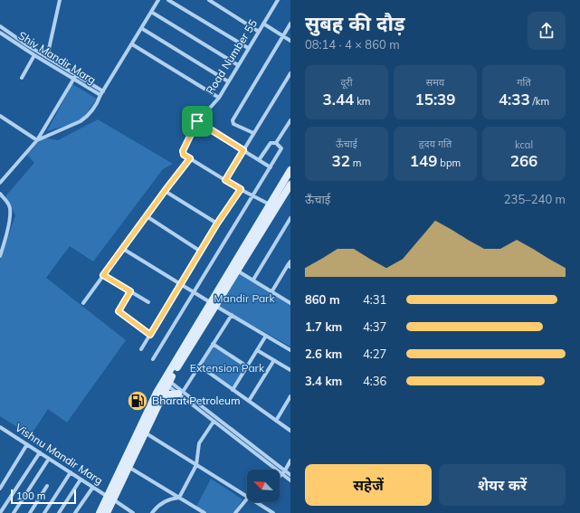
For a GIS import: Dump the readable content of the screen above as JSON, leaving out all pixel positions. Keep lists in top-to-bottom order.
{
  "streets": {
    "street": ["Road Number 55", "Shiv Mandir Marg", "Vishnu Mandir Marg"]
  },
  "parks": ["Mandir Park", "Extension Park"],
  "places": {
    "fuel station": ["Bharat Petroleum"]
  },
  "scale_bar": "100 m",
  "north": "top left",
  "page": {
    "heading": ["सुबह की दौड़", "08:14 · 4 × 860 m"],
    "stats": [
      ["दूरी", "3.44 km"],
      ["समय", "15:39"],
      ["गति", "4:33 /km"],
      ["ऊँचाई", "32 m"],
      ["हृदय गति", "149 bpm"],
      ["kcal", "266"]
    ],
    "chart": ["ऊँचाई", "235–240 m"],
    "list": [
      {
        "name": "860 m",
        "note": "4:31"
      },
      {
        "name": "1.7 km",
        "note": "4:37"
      },
      {
        "name": "2.6 km",
        "note": "4:27"
      },
      {
        "name": "3.4 km",
        "note": "4:36"
      }
    ],
    "buttons": ["सहेजें", "शेयर करें"],
    "scale": "100 m"
  }
}
